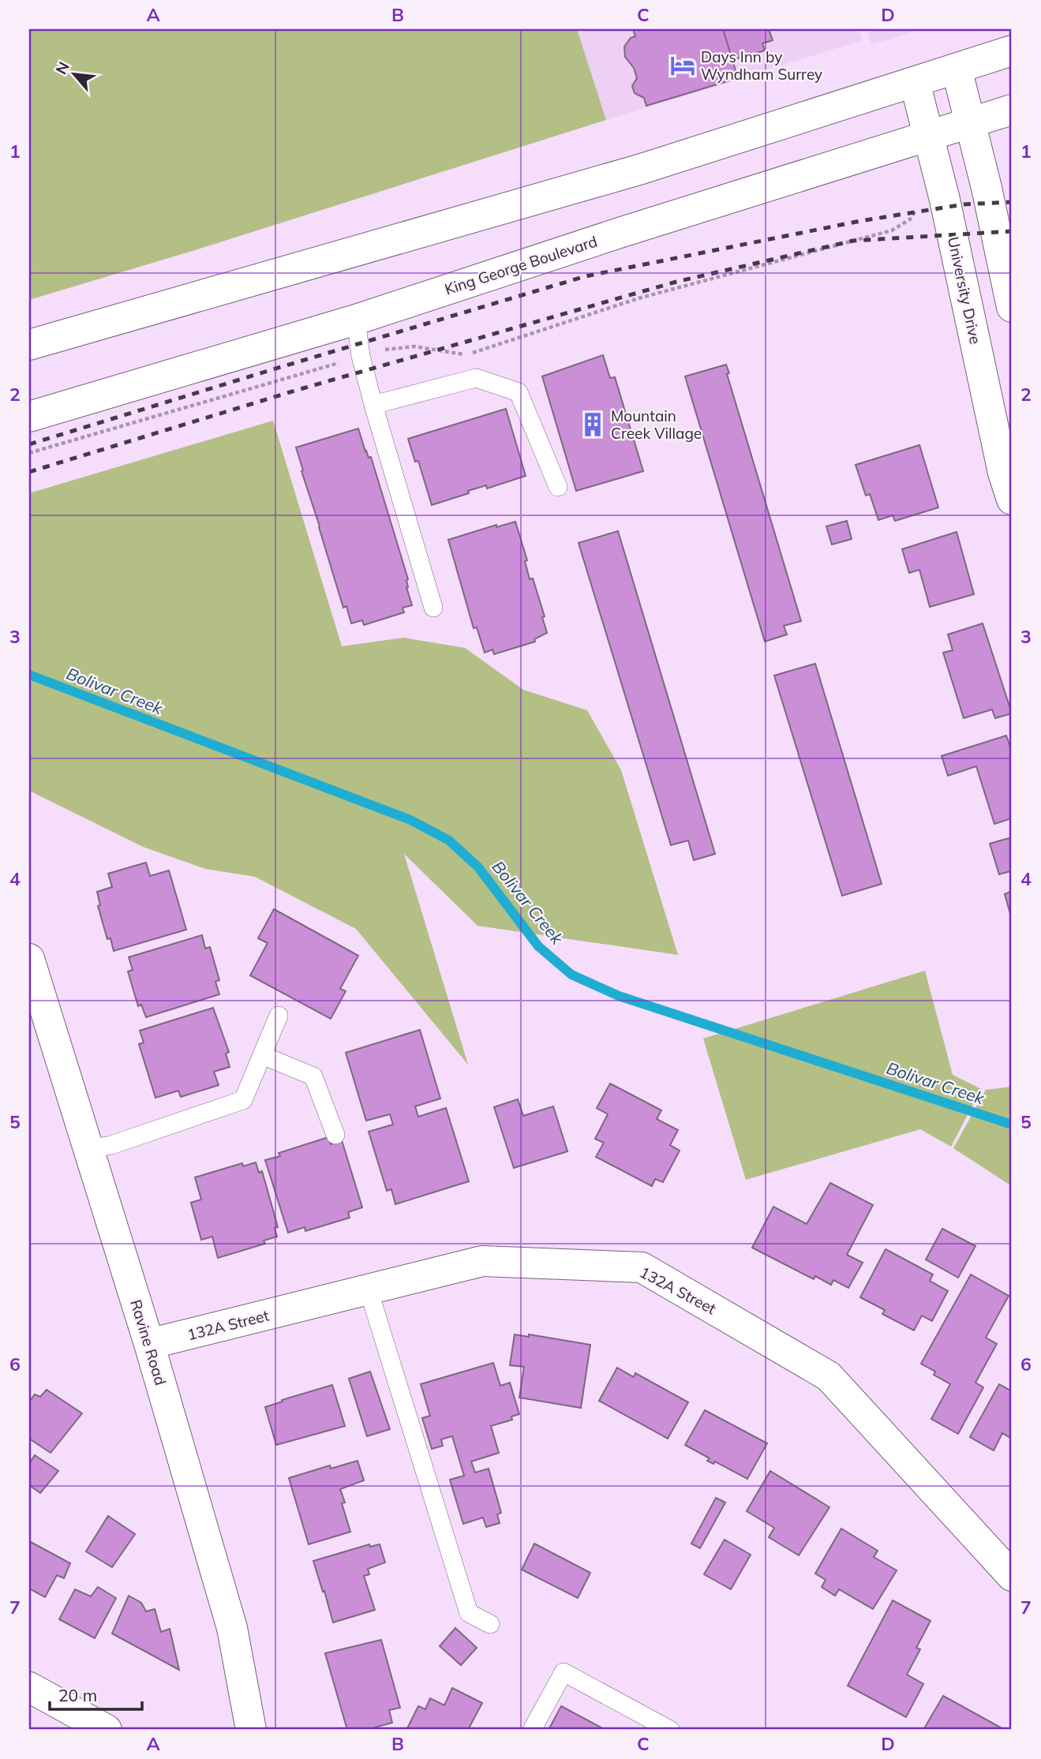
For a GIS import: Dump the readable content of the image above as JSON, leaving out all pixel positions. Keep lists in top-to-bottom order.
{
  "streets": {
    "main road": [
      "King George Boulevard",
      "University Drive",
      "132A Street",
      "Ravine Road"
    ]
  },
  "crossings": [
    ["King George Boulevard", "University Drive"],
    ["132A Street", "Ravine Road"]
  ],
  "water": ["Bolivar Creek"],
  "places": {
    "hotel": ["Days Inn by Wyndham Surrey"],
    "building": ["Mountain Creek Village"]
  },
  "scale_bar": "20 m",
  "north": "top left",
  "grid": {
    "columns": [
      "A",
      "B",
      "C",
      "D"
    ],
    "rows": [
      "1",
      "2",
      "3",
      "4",
      "5",
      "6",
      "7"
    ]
  }
}
